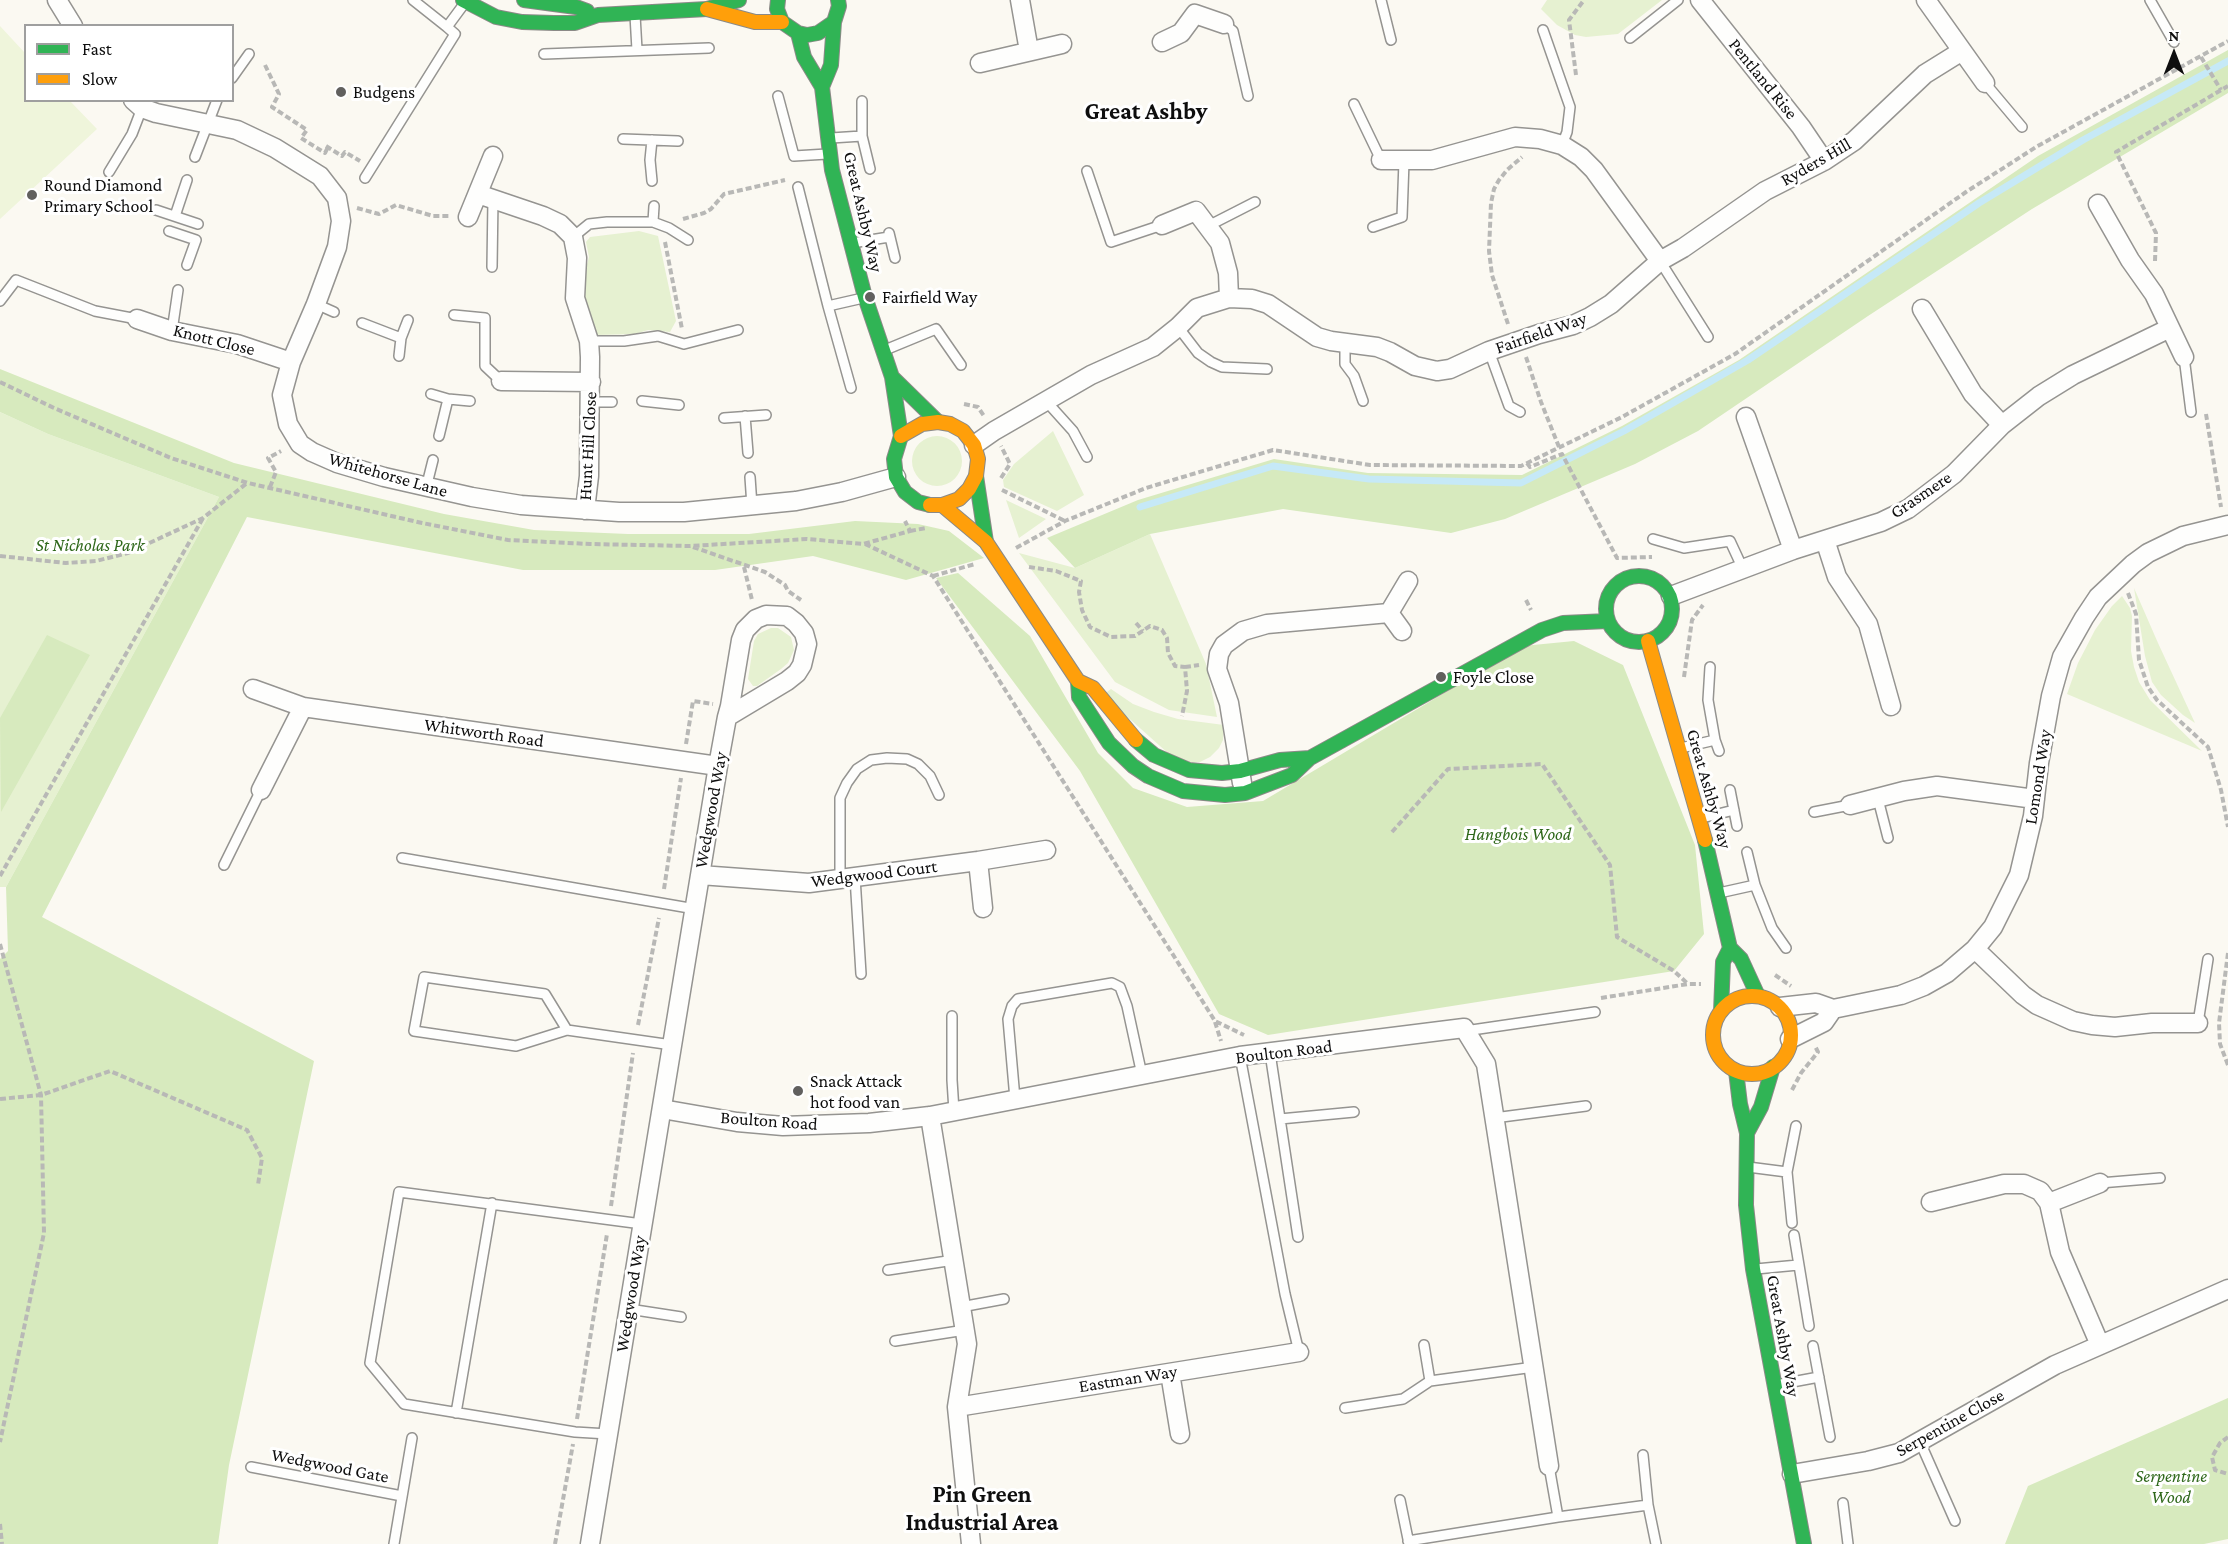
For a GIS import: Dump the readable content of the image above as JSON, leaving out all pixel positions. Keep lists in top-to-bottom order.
{
  "streets": {
    "street": [
      "Pentland Rise",
      "Ryders Hill",
      "Great Ashby Way",
      "Fairfield Way",
      "Knott Close",
      "Hunt Hill Close",
      "Whitehorse Lane",
      "Grasmere",
      "Whitworth Road",
      "Lomond Way",
      "Wedgwood Way",
      "Wedgwood Court",
      "Boulton Road",
      "Eastman Way",
      "Serpentine Close"
    ],
    "lane": ["Wedgwood Gate"]
  },
  "crossings": [
    ["Pentland Rise", "Ryders Hill"],
    ["Ryders Hill", "Fairfield Way"],
    ["Great Ashby Way", "Fairfield Way"],
    ["Great Ashby Way", "Whitehorse Lane"],
    ["Great Ashby Way", "Grasmere"],
    ["Great Ashby Way", "Lomond Way"],
    ["Great Ashby Way", "Serpentine Close"],
    ["Fairfield Way", "Whitehorse Lane"],
    ["Hunt Hill Close", "Whitehorse Lane"],
    ["Whitworth Road", "Wedgwood Way"],
    ["Wedgwood Way", "Wedgwood Court"],
    ["Wedgwood Way", "Boulton Road"]
  ],
  "districts": ["Great Ashby", "Pin Green Industrial Area"],
  "parks": ["St Nicholas Park", "Hangbois Wood", "Serpentine Wood"],
  "places": [
    "Budgens",
    "Round Diamond Primary School",
    "Fairfield Way",
    "Foyle Close",
    "Snack Attack hot food van"
  ],
  "legend": ["Fast", "Slow"],
  "north": "top"
}
